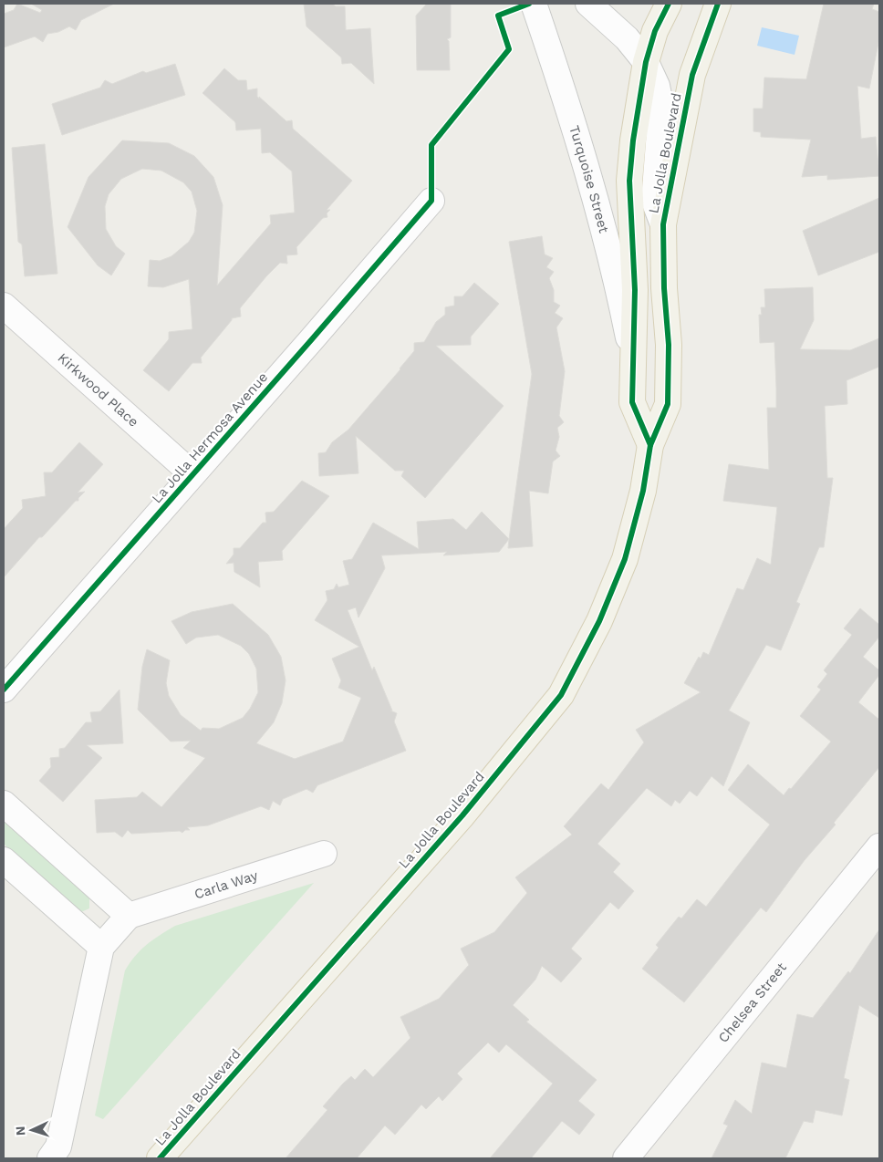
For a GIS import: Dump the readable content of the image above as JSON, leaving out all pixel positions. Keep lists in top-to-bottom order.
{
  "streets": {
    "main road": ["La Jolla Boulevard"],
    "street": [
      "Turquoise Street",
      "Kirkwood Place",
      "La Jolla Hermosa Avenue",
      "Carla Way",
      "Chelsea Street"
    ]
  },
  "crossings": [
    ["La Jolla Boulevard", "Turquoise Street"],
    ["Kirkwood Place", "La Jolla Hermosa Avenue"]
  ],
  "north": "left"
}
